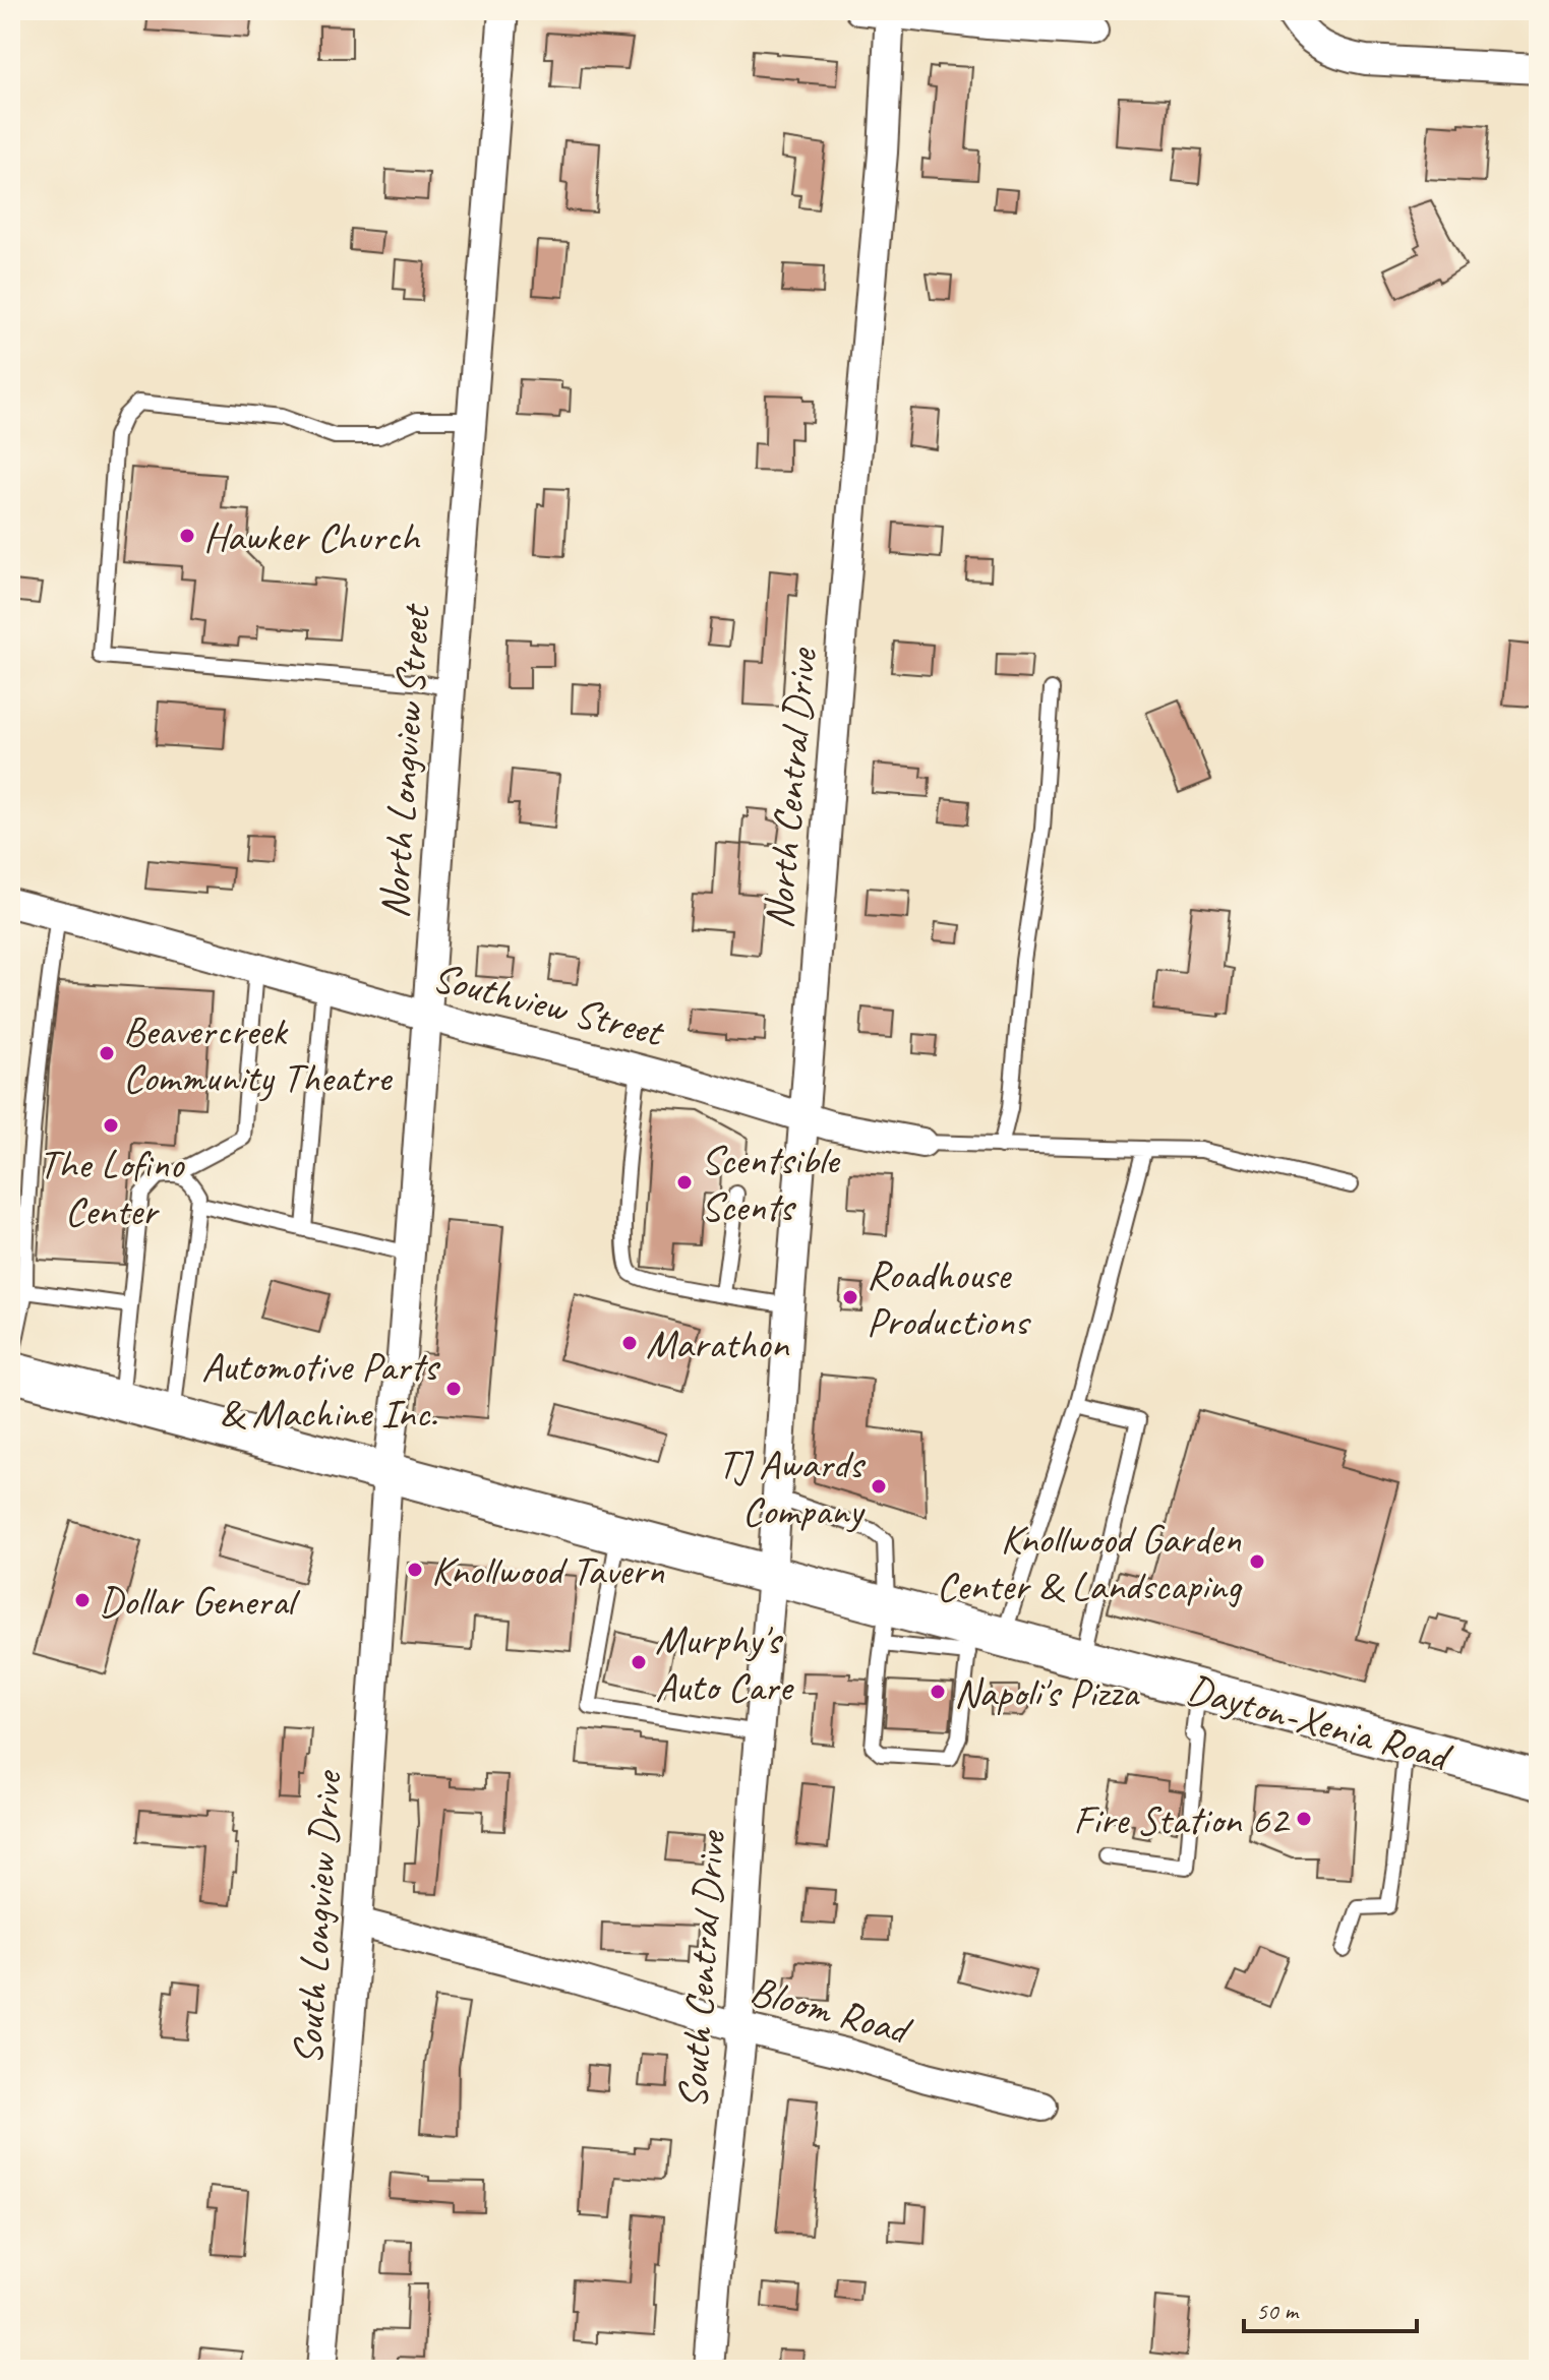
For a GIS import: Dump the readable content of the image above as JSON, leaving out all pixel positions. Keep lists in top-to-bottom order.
{
  "streets": {
    "main road": ["Dayton-Xenia Road"],
    "street": [
      "North Longview Street",
      "North Central Drive",
      "Southview Street",
      "South Longview Drive",
      "South Central Drive",
      "Bloom Road"
    ]
  },
  "crossings": [
    ["North Longview Street", "Southview Street"],
    ["North Longview Street", "Dayton-Xenia Road"],
    ["North Longview Street", "South Longview Drive"],
    ["North Central Drive", "Southview Street"],
    ["North Central Drive", "Dayton-Xenia Road"],
    ["North Central Drive", "South Central Drive"],
    ["Dayton-Xenia Road", "South Longview Drive"],
    ["Dayton-Xenia Road", "South Central Drive"],
    ["South Longview Drive", "Bloom Road"],
    ["South Central Drive", "Bloom Road"]
  ],
  "places": [
    "Hawker Church",
    "Beavercreek Community Theatre",
    "The Lofino Center",
    "Scentsible Scents",
    "Roadhouse Productions",
    "Marathon",
    "Automotive Parts & Machine Inc.",
    "TJ Awards Company",
    "Knollwood Garden Center & Landscaping",
    "Knollwood Tavern",
    "Dollar General",
    "Murphy's Auto Care",
    "Napoli's Pizza",
    "Fire Station 62"
  ],
  "scale_bar": "50 m"
}
